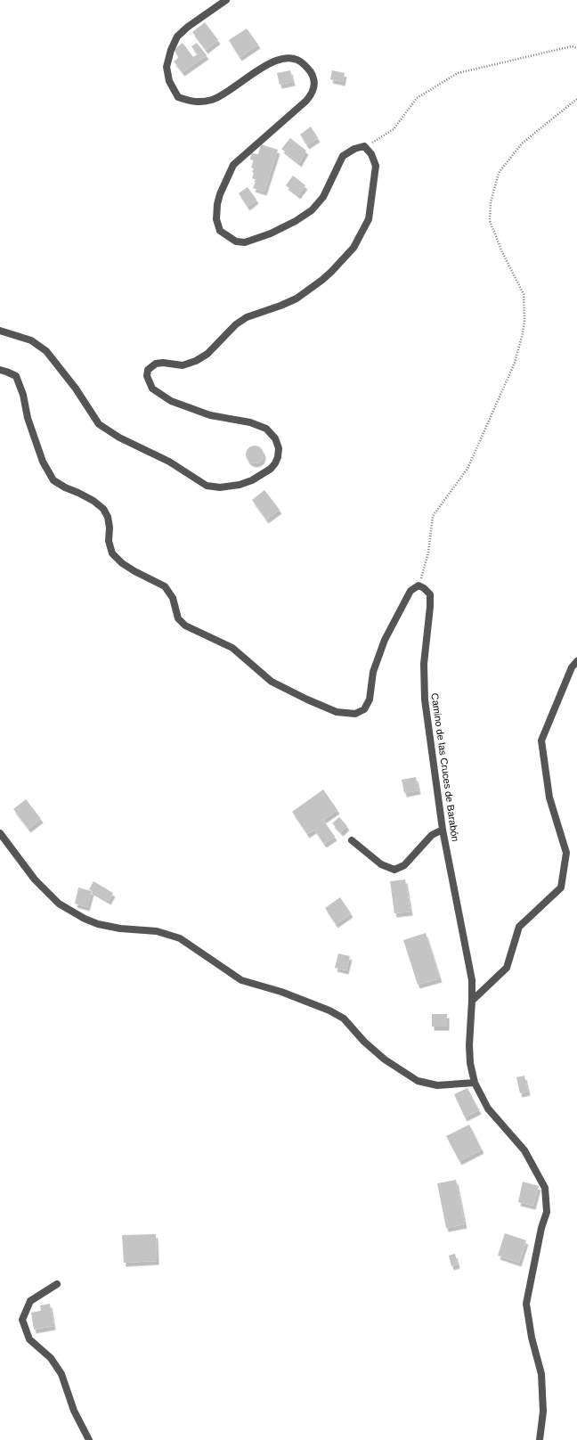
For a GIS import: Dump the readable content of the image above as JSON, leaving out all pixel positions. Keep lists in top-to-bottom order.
{
  "streets": {
    "street": ["Camino de las Cruces de Barabón"]
  }
}
